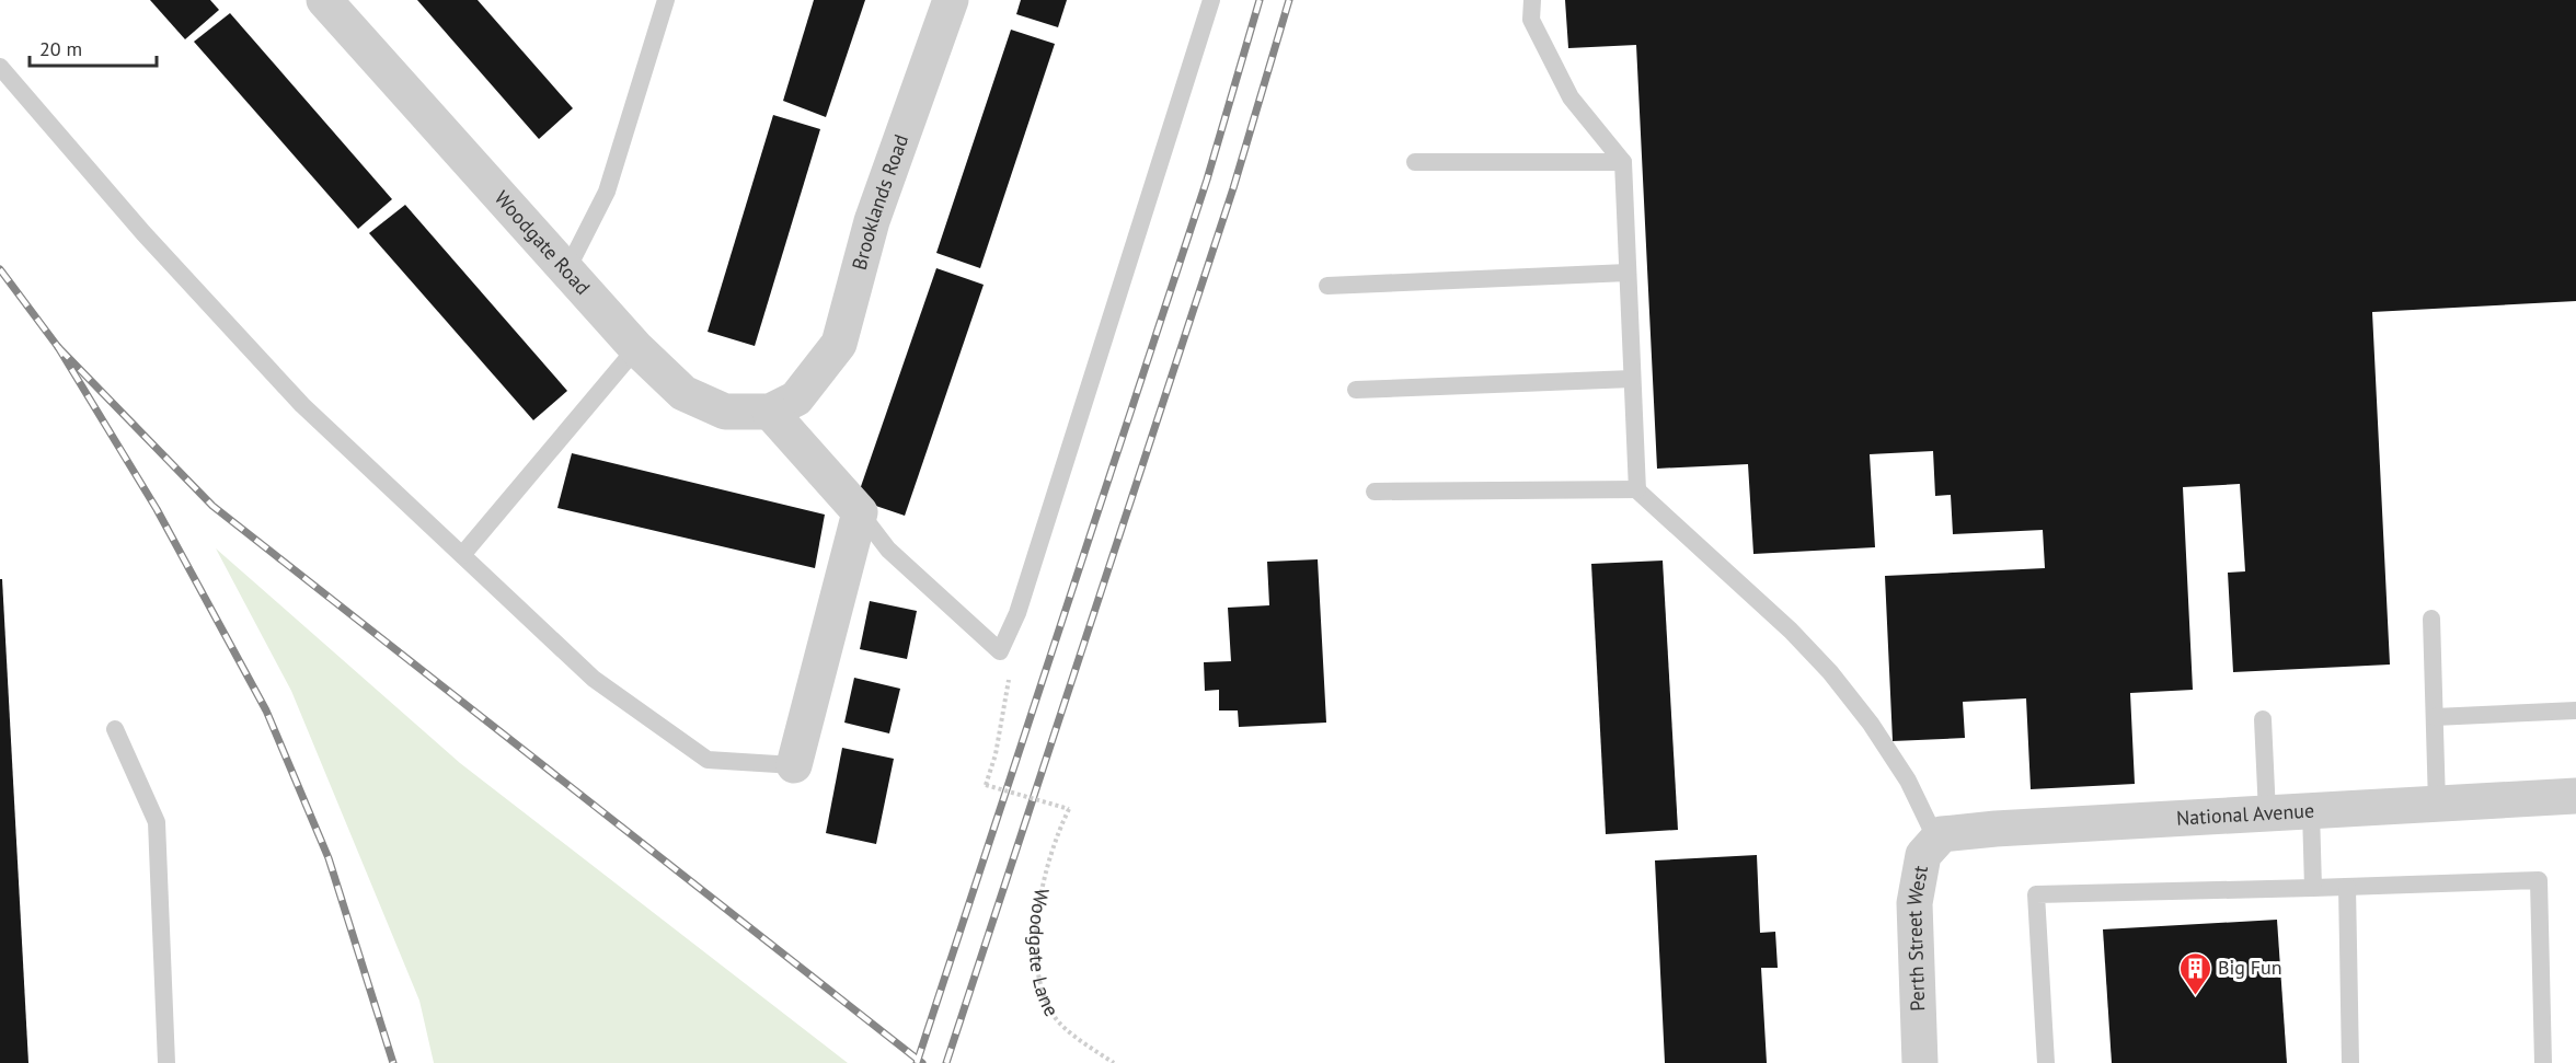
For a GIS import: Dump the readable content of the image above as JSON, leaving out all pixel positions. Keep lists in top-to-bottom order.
{
  "streets": {
    "street": [
      "Brooklands Road",
      "Woodgate Road",
      "National Avenue",
      "Perth Street West"
    ],
    "path": ["Woodgate Lane"]
  },
  "crossings": [
    ["Brooklands Road", "Woodgate Road"],
    ["National Avenue", "Perth Street West"]
  ],
  "places": {
    "building": ["Big Fun"]
  },
  "scale_bar": "20 m"
}
